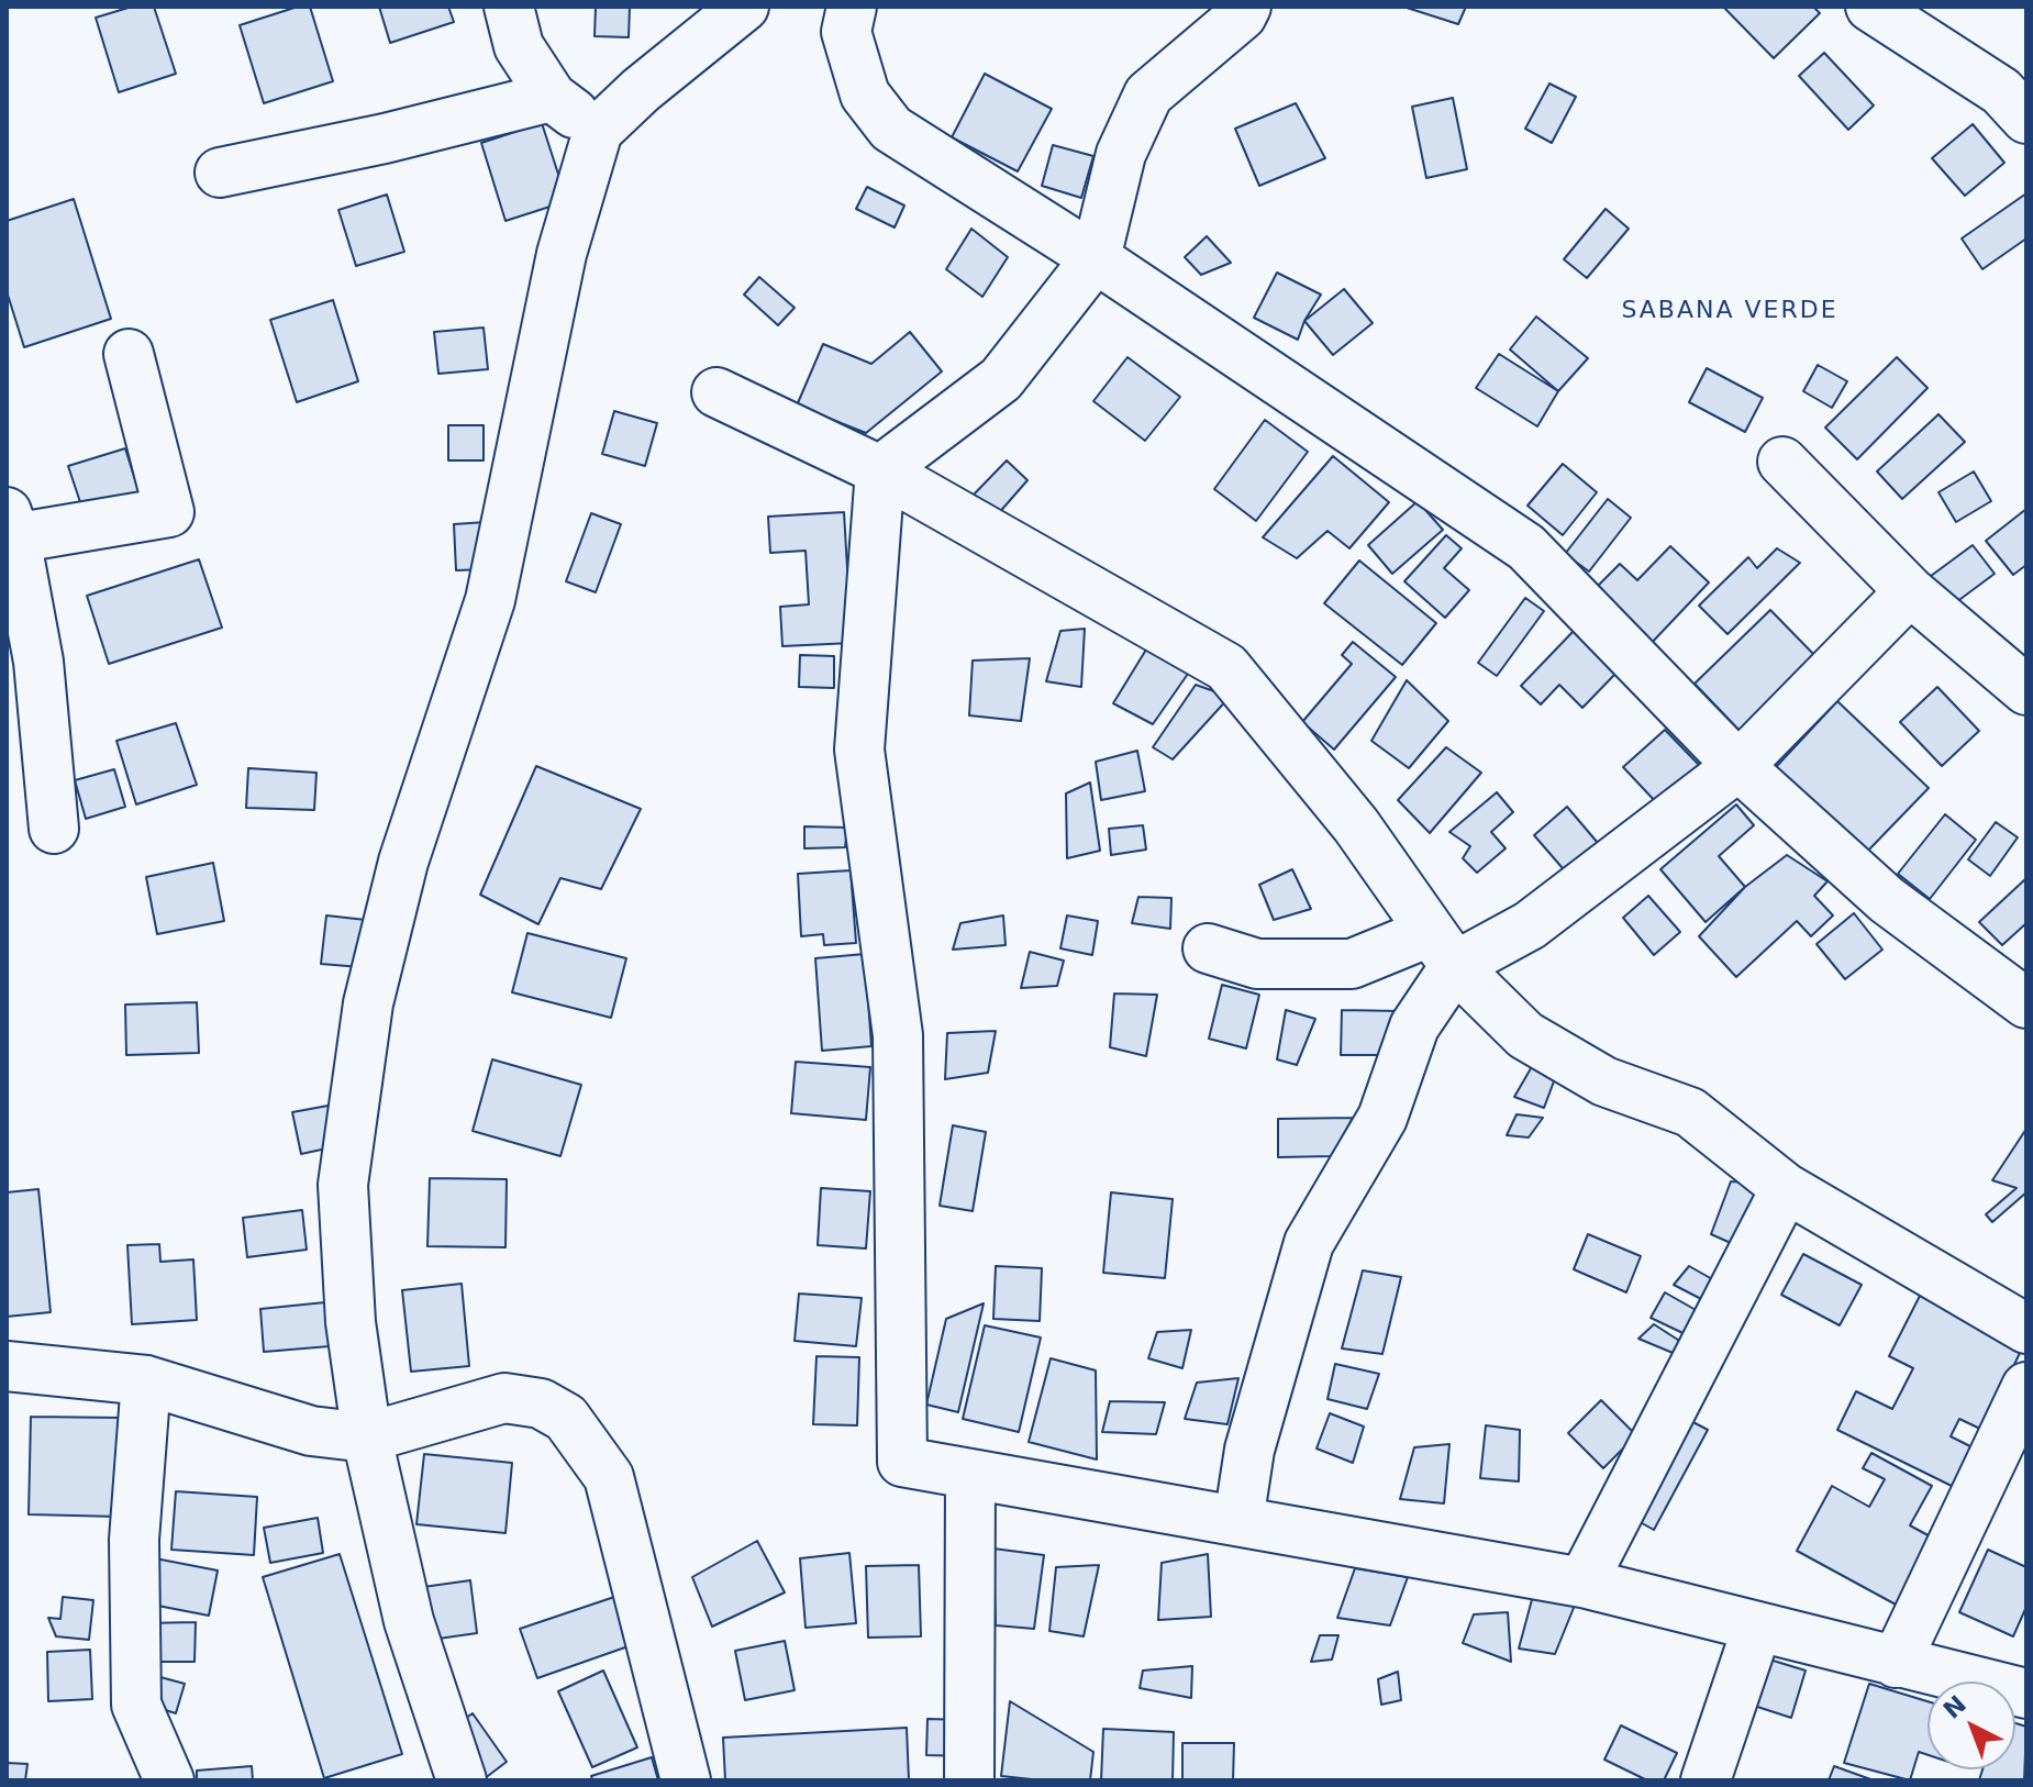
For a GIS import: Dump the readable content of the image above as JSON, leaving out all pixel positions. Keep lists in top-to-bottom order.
{
  "districts": ["SABANA VERDE"],
  "north": "top left"
}
